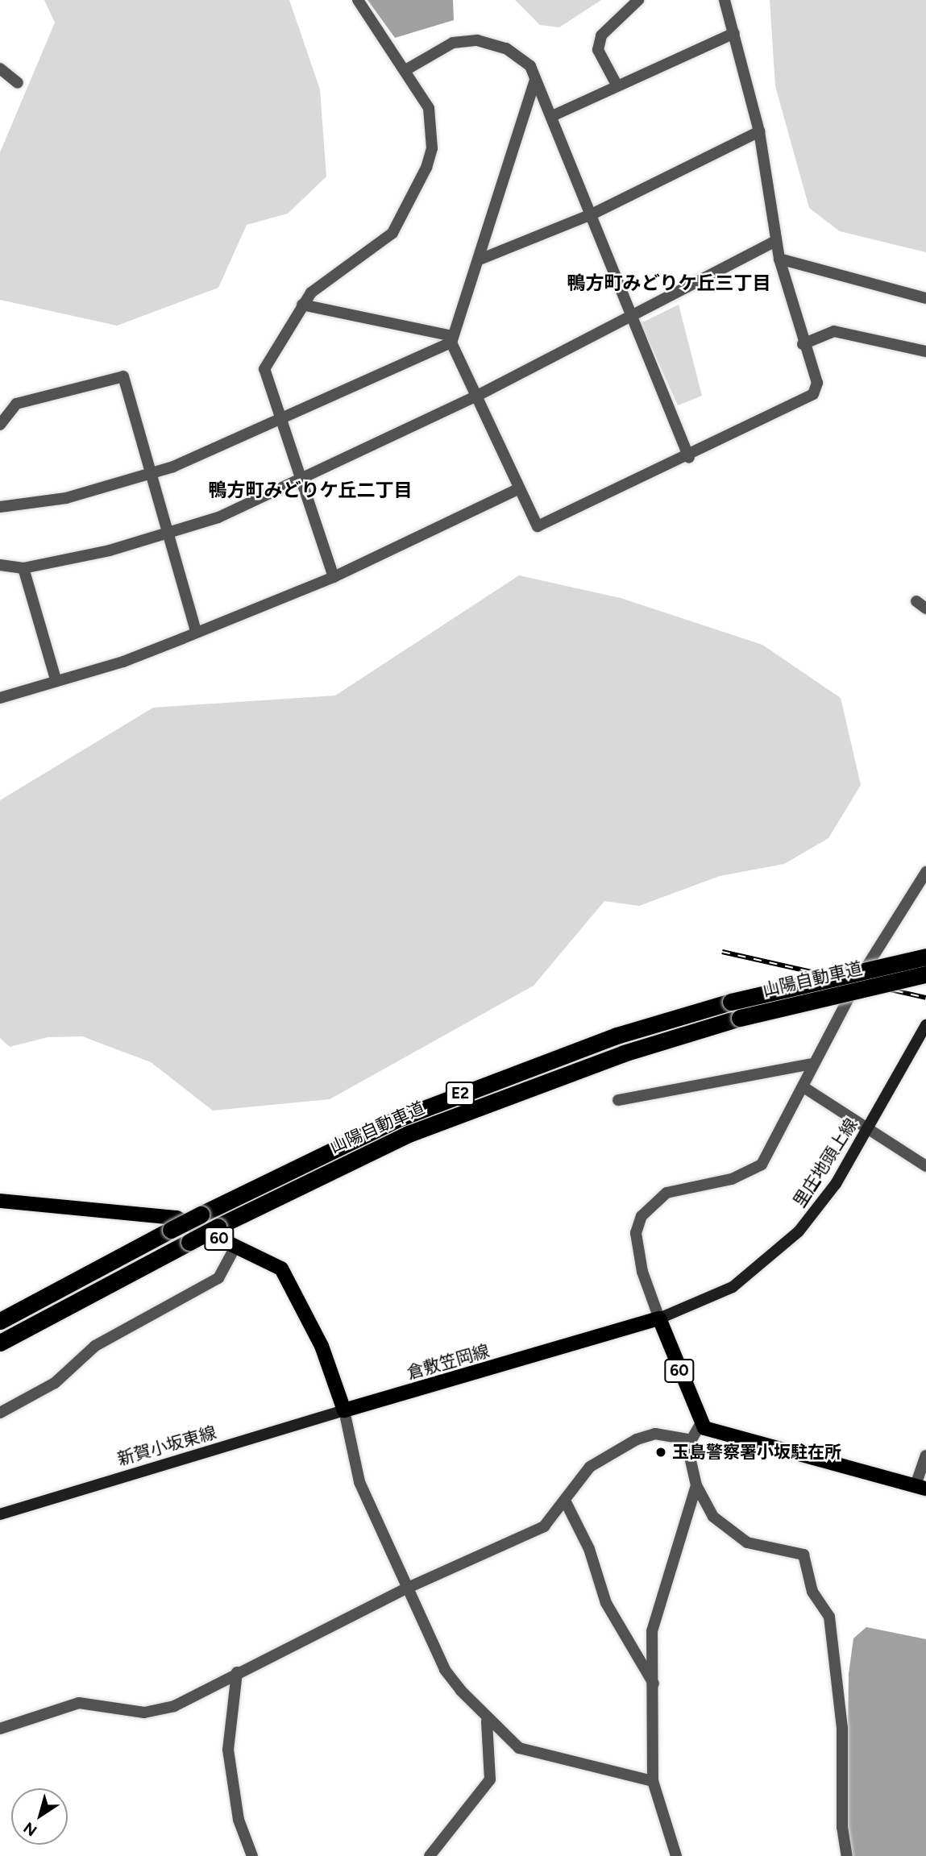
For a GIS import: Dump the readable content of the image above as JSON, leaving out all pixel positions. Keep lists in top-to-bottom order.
{
  "streets": {
    "highway": ["山陽自動車道", "E2"],
    "main road": [
      "里庄地頭上線",
      "60",
      "倉敷笠岡線",
      "新賀小坂東線"
    ]
  },
  "crossings": [
    ["里庄地頭上線", "60"],
    ["里庄地頭上線", "倉敷笠岡線"],
    ["60", "倉敷笠岡線"],
    ["60", "新賀小坂東線"],
    ["倉敷笠岡線", "新賀小坂東線"]
  ],
  "districts": ["鴨方町みどりケ丘三丁目", "鴨方町みどりケ丘二丁目"],
  "places": ["玉島警察署小坂駐在所"],
  "north": "bottom left"
}
